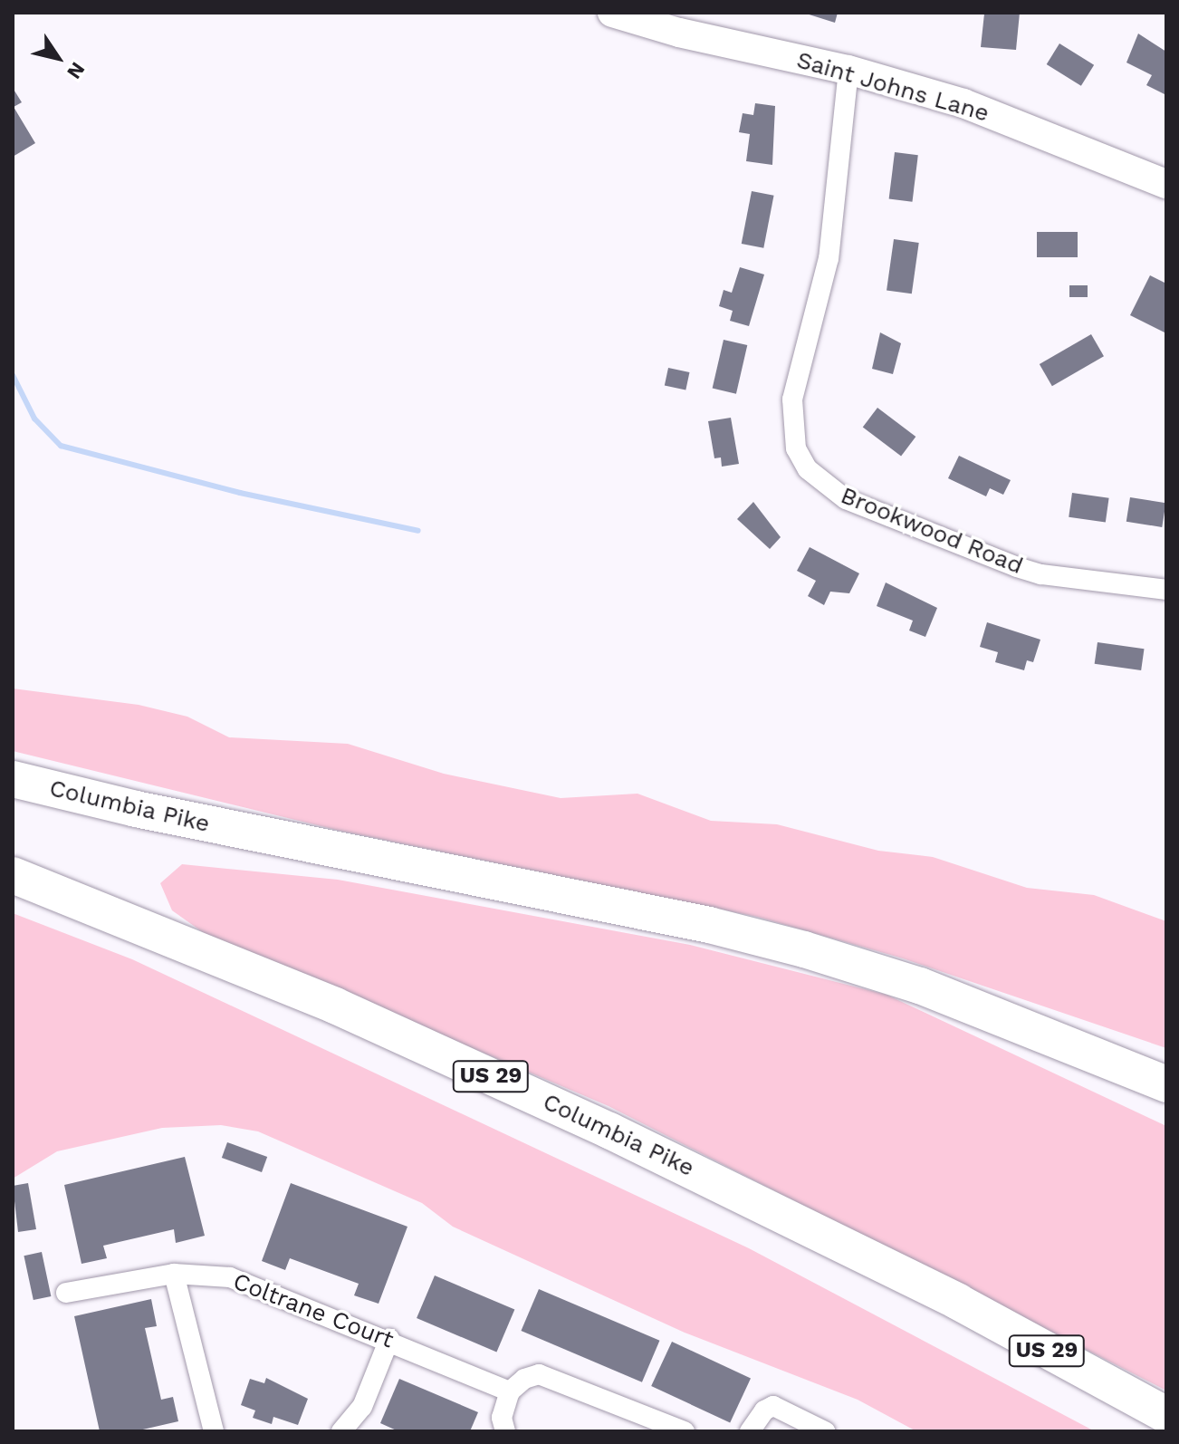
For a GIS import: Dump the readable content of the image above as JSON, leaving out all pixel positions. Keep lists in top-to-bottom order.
{
  "streets": {
    "highway": ["Columbia Pike", "US 29"],
    "street": ["Saint Johns Lane", "Brookwood Road", "Coltrane Court"]
  },
  "crossings": [
    ["Saint Johns Lane", "Brookwood Road"]
  ],
  "north": "bottom right"
}
